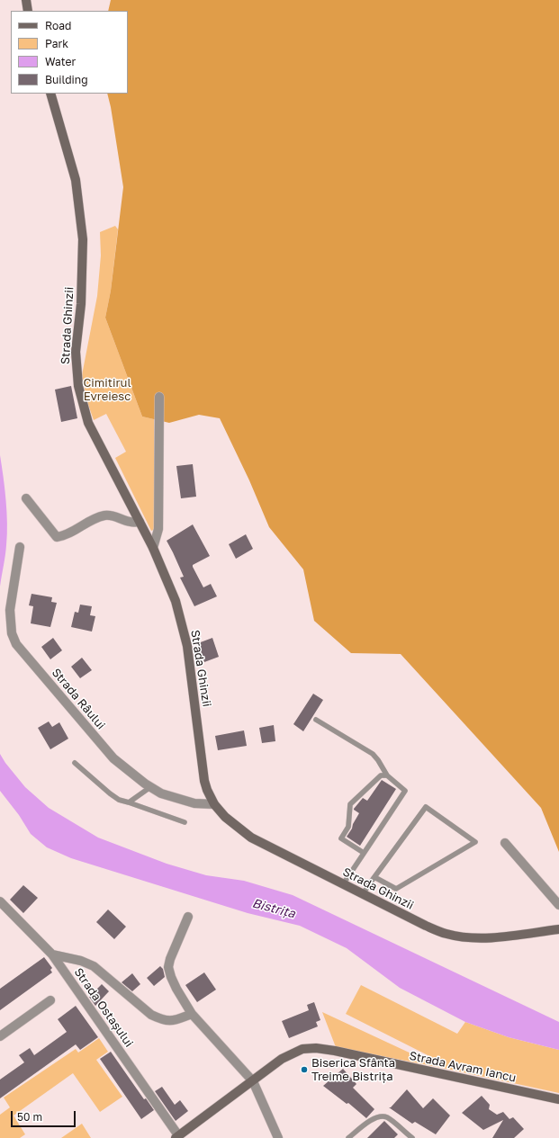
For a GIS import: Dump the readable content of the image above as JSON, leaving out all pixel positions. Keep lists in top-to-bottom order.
{
  "streets": {
    "street": [
      "Strada Ghinzii",
      "Strada Râului",
      "Strada Ostașului",
      "Strada Avram Iancu"
    ]
  },
  "crossings": [
    ["Strada Ghinzii", "Strada Râului"],
    ["Strada Ostașului", "Strada Avram Iancu"]
  ],
  "water": ["Bistrița"],
  "parks": ["Cimitirul Evreiesc"],
  "places": ["Biserica Sfânta Treime Bistrița"],
  "legend": [
    "Road",
    "Park",
    "Water",
    "Building"
  ],
  "scale_bar": "50 m"
}
